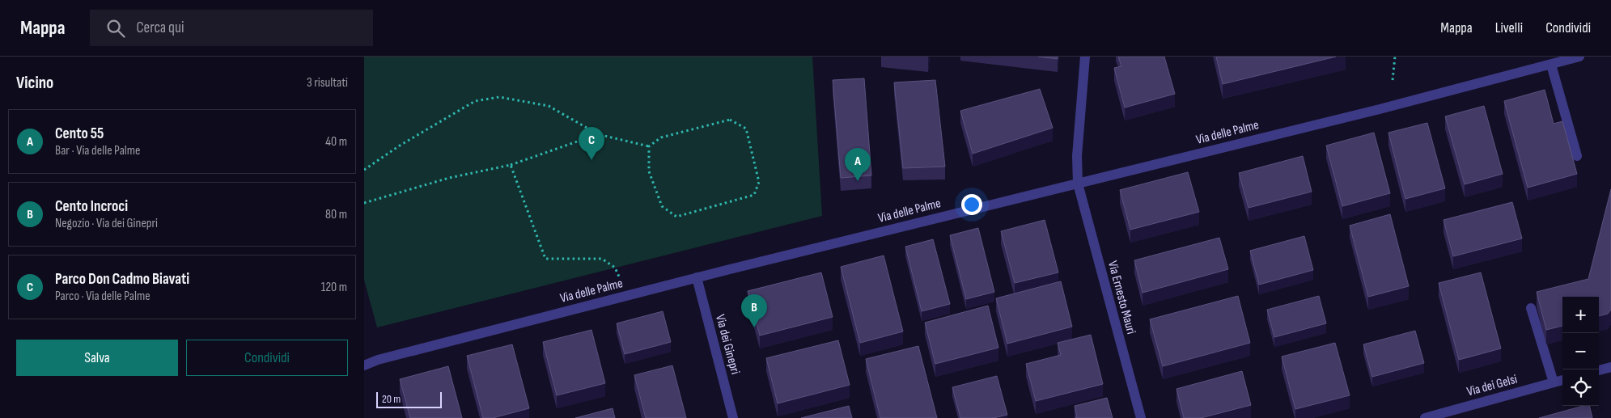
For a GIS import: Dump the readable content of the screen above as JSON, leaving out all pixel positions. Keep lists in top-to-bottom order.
{
  "streets": {
    "street": [
      "Via delle Palme",
      "Via Ernesto Mauri",
      "Via dei Ginepri",
      "Via dei Gelsi"
    ]
  },
  "crossings": [
    ["Via delle Palme", "Via Ernesto Mauri"],
    ["Via delle Palme", "Via dei Ginepri"]
  ],
  "scale_bar": "20 m",
  "page": {
    "header": "Mappa",
    "search": "Cerca qui",
    "nav": ["Mappa", "Livelli", "Condividi"],
    "heading": ["Vicino", "3 risultati"],
    "list": [
      {
        "mark": "A",
        "name": "Cento 55",
        "note": "Bar · Via delle Palme",
        "value": "40 m"
      },
      {
        "mark": "B",
        "name": "Cento Incroci",
        "note": "Negozio · Via dei Ginepri",
        "value": "80 m"
      },
      {
        "mark": "C",
        "name": "Parco Don Cadmo Biavati",
        "note": "Parco · Via delle Palme",
        "value": "120 m"
      }
    ],
    "pins": ["C", "A", "B"],
    "map_buttons": ["+", "−"],
    "buttons": ["Salva", "Condividi"],
    "scale": "20 m"
  }
}
